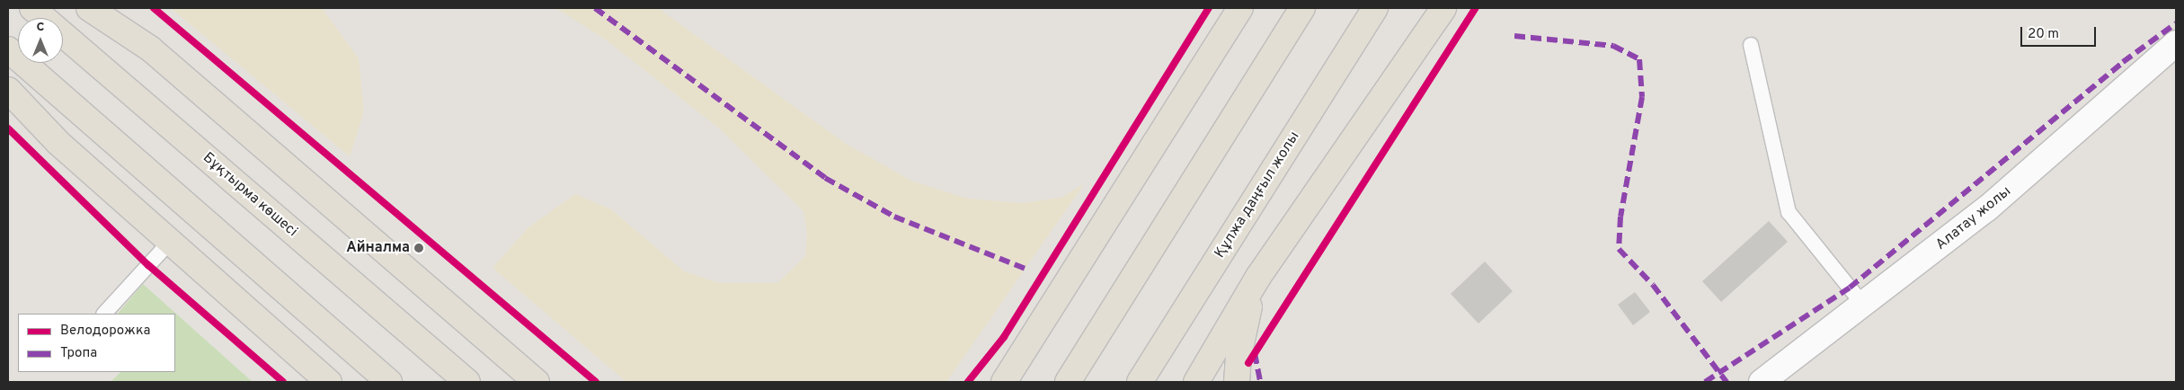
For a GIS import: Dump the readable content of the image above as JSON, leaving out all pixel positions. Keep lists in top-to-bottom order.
{
  "streets": {
    "main road": ["Бұқтырма көшесі", "Құлжа даңғыл жолы", "Алатау жолы"]
  },
  "places": ["Айналма"],
  "legend": ["Велодорожка", "Тропа"],
  "scale_bar": "20 m",
  "north": "top"
}
